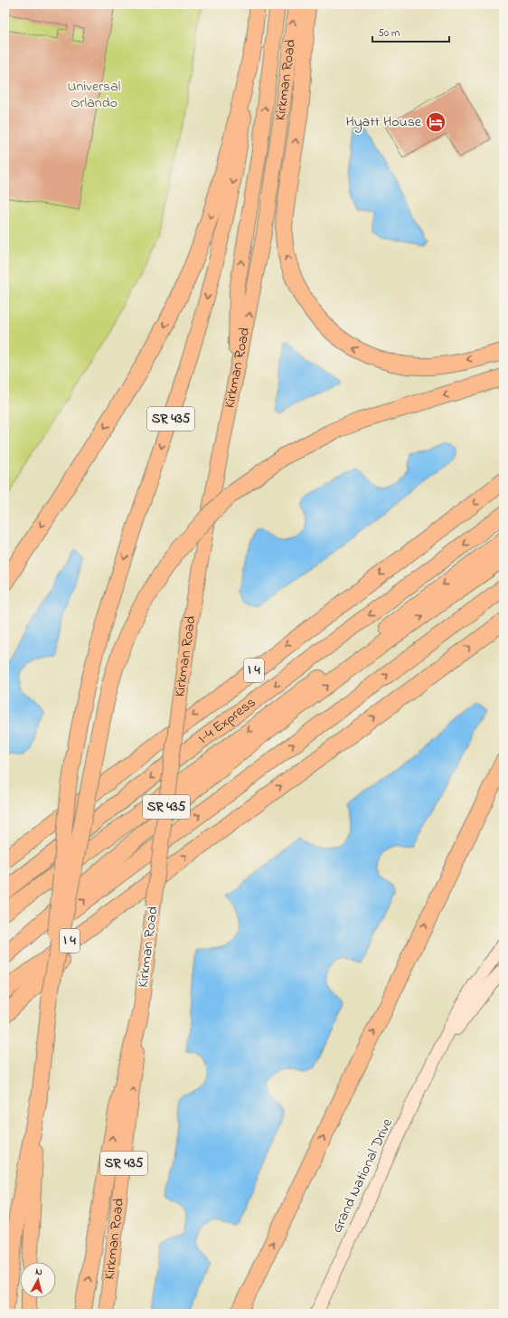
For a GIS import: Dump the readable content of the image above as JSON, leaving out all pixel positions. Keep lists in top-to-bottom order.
{
  "streets": {
    "highway": ["I 4", "I-4 Express"],
    "main road": ["Kirkman Road", "SR 435"],
    "street": ["Grand National Drive"]
  },
  "parks": ["Universal Orlando"],
  "places": {
    "hotel": ["Hyatt House"]
  },
  "scale_bar": "50 m",
  "north": "top"
}
